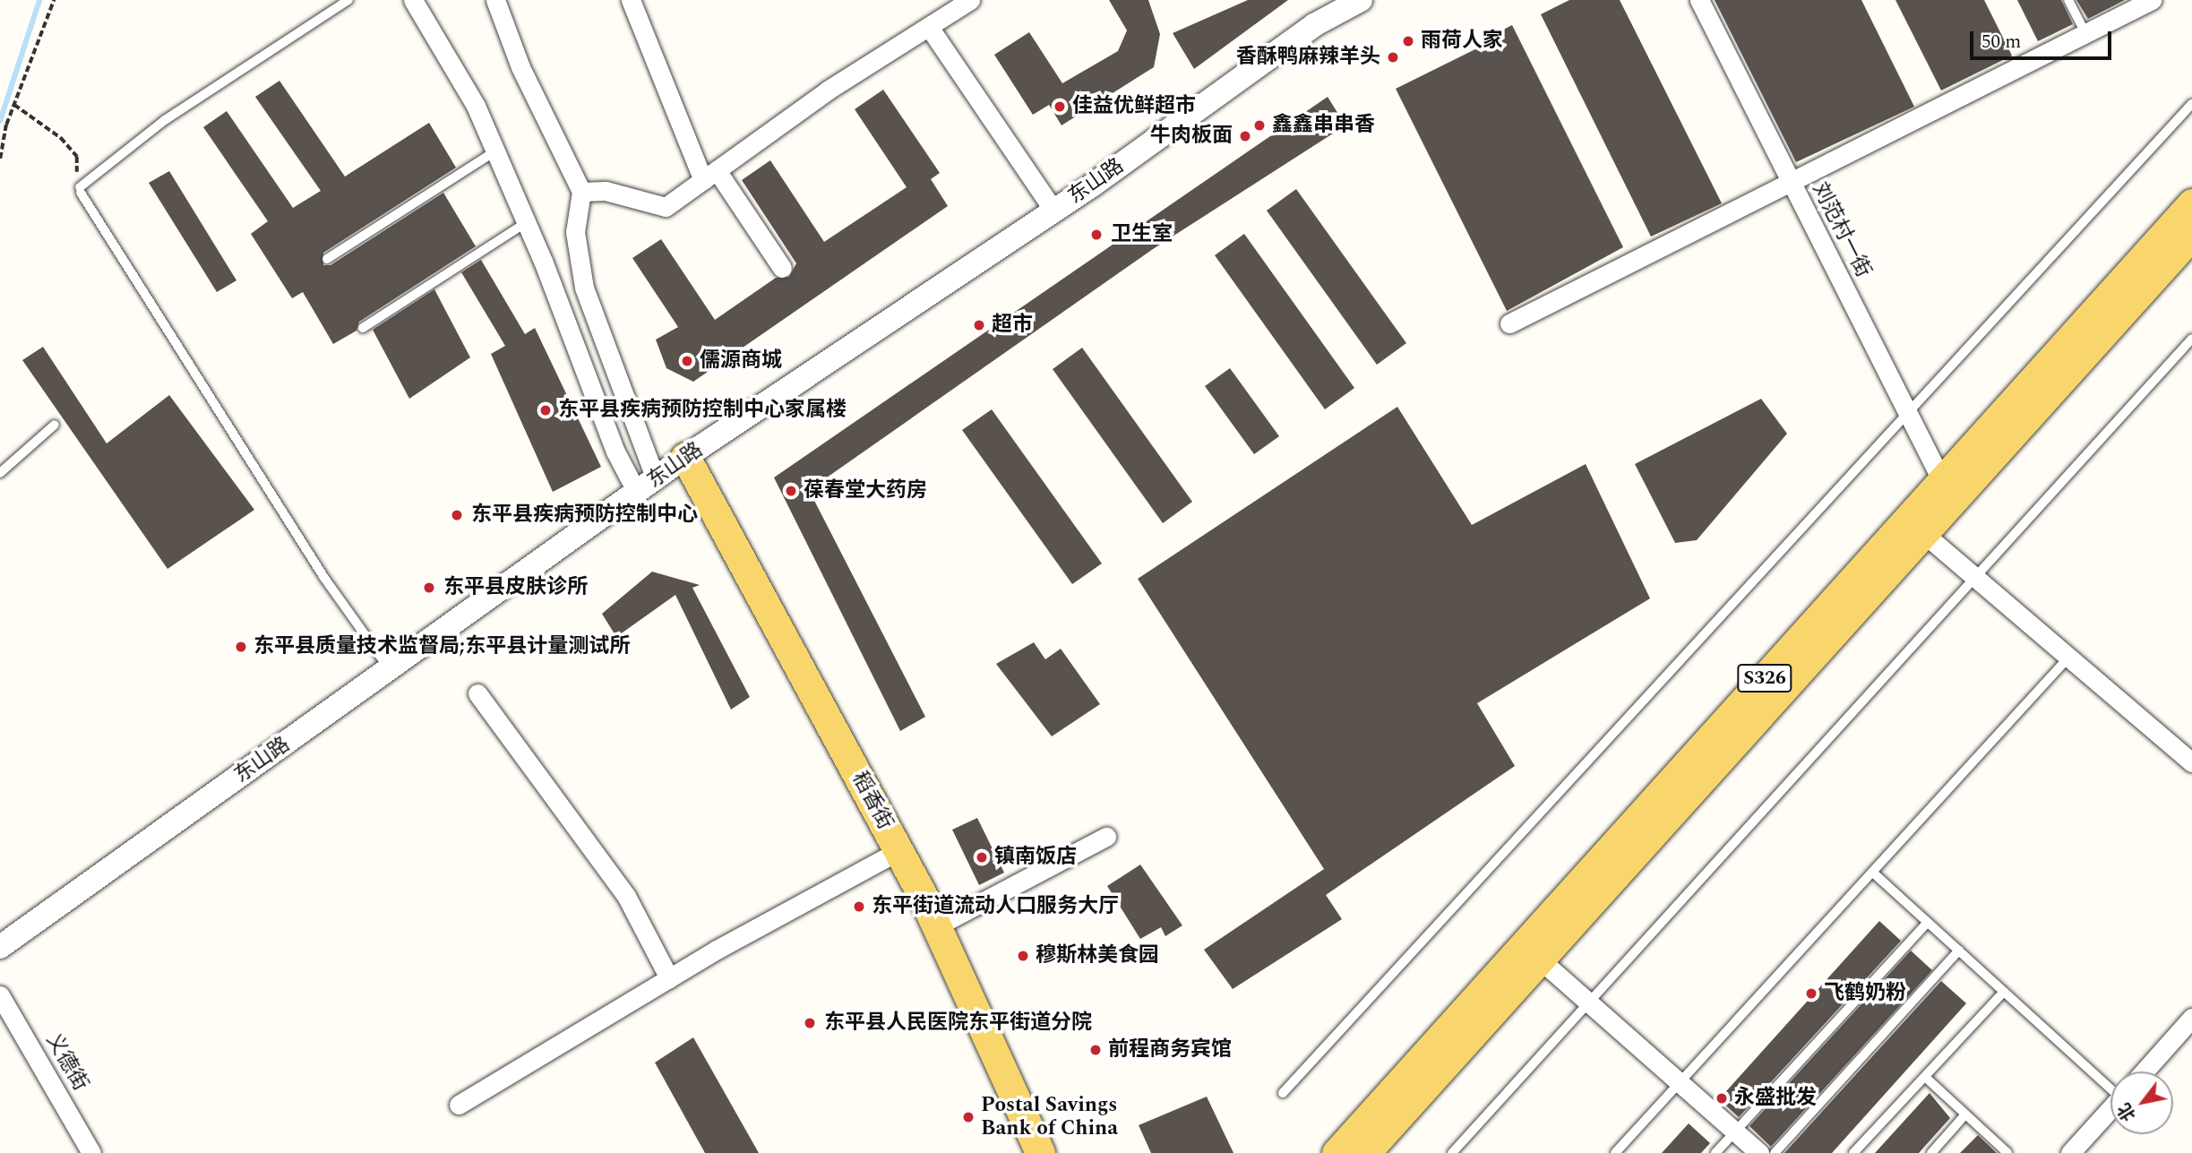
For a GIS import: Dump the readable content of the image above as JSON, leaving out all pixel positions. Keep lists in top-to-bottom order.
{
  "streets": {
    "main road": ["S326", "稻香街"],
    "street": ["东山路", "刘范村一街", "义德街"]
  },
  "crossings": [
    ["东山路", "稻香街"],
    ["刘范村一街", "S326"]
  ],
  "places": [
    "雨荷人家",
    "香酥鸭麻辣羊头",
    "佳益优鲜超市",
    "鑫鑫串串香",
    "牛肉板面",
    "卫生室",
    "超市",
    "儒源商城",
    "东平县疾病预防控制中心家属楼",
    "葆春堂大药房",
    "东平县疾病预防控制中心",
    "东平县皮肤诊所",
    "东平县质量技术监督局;东平县计量测试所",
    "镇南饭店",
    "东平街道流动人口服务大厅",
    "穆斯林美食园",
    "飞鹤奶粉",
    "东平县人民医院东平街道分院",
    "前程商务宾馆",
    "永盛批发",
    "Postal Savings Bank of China"
  ],
  "scale_bar": "50 m",
  "north": "bottom left"
}
